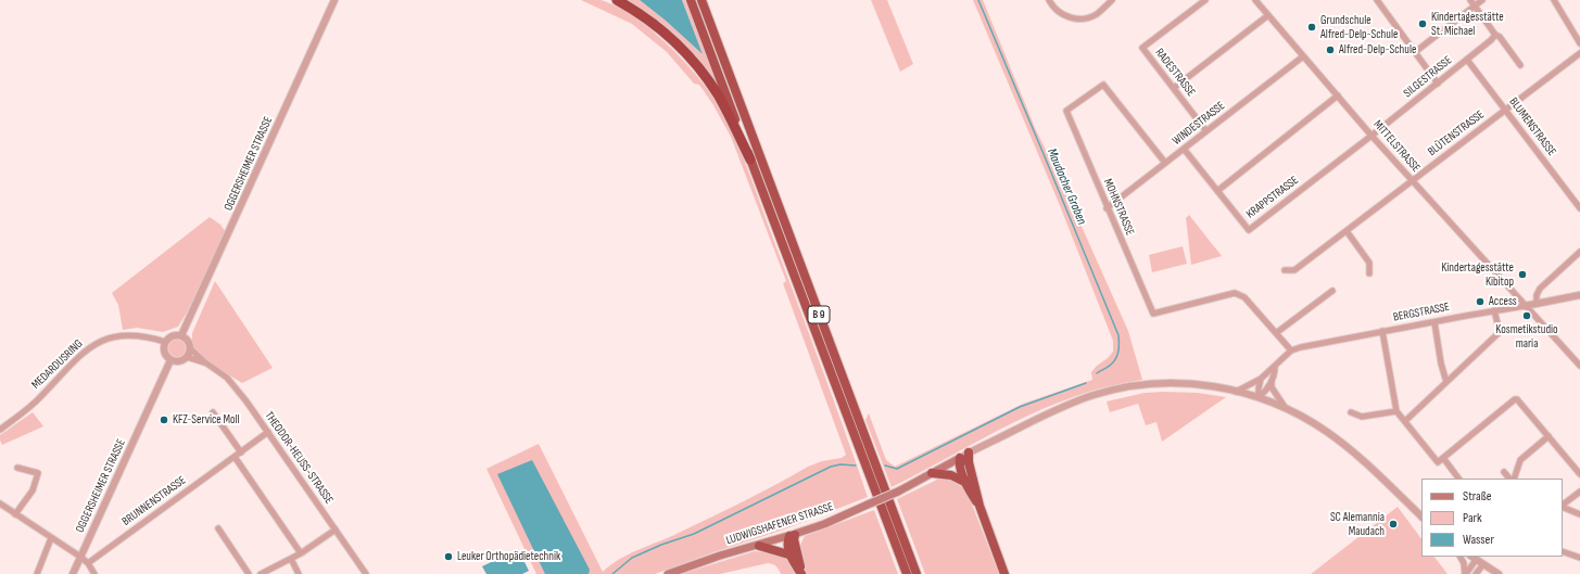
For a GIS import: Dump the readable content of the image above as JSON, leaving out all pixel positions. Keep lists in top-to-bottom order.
{
  "streets": {
    "highway": ["B 9"],
    "main road": ["LUDWIGSHAFENER STRASSE"],
    "street": [
      "RADESTRASSE",
      "SILGESTRASSE",
      "WINDESTRASSE",
      "BLUMENSTRASSE",
      "BLÜTENSTRASSE",
      "MITTELSTRASSE",
      "OGGERSHEIMER STRASSE",
      "KRAPPSTRASSE",
      "MOHNSTRASSE",
      "BERGSTRASSE",
      "MEDARDUSRING",
      "THEODOR-HEUSS-STRASSE",
      "BRUNNENSTRASSE"
    ]
  },
  "crossings": [
    ["RADESTRASSE", "WINDESTRASSE"],
    ["SILGESTRASSE", "BLUMENSTRASSE"],
    ["SILGESTRASSE", "MITTELSTRASSE"],
    ["SILGESTRASSE", "KRAPPSTRASSE"],
    ["WINDESTRASSE", "MITTELSTRASSE"],
    ["WINDESTRASSE", "KRAPPSTRASSE"],
    ["WINDESTRASSE", "MOHNSTRASSE"],
    ["BLUMENSTRASSE", "BLÜTENSTRASSE"],
    ["BLÜTENSTRASSE", "MITTELSTRASSE"],
    ["MITTELSTRASSE", "KRAPPSTRASSE"],
    ["MITTELSTRASSE", "BERGSTRASSE"],
    ["OGGERSHEIMER STRASSE", "MEDARDUSRING"],
    ["OGGERSHEIMER STRASSE", "THEODOR-HEUSS-STRASSE"],
    ["MOHNSTRASSE", "BERGSTRASSE"],
    ["MEDARDUSRING", "THEODOR-HEUSS-STRASSE"],
    ["THEODOR-HEUSS-STRASSE", "BRUNNENSTRASSE"]
  ],
  "water": ["Maudacher Graben"],
  "places": [
    "Kindertagesstätte St. Michael",
    "Grundschule Alfred-Delp-Schule",
    "Alfred-Delp-Schule",
    "Kindertagesstätte Kibitop",
    "Access",
    "Kosmetikstudio maria",
    "KFZ-Service Moll",
    "SC Alemannia Maudach",
    "Leuker Orthopädietechnik"
  ],
  "legend": ["Straße", "Park", "Wasser"]
}
